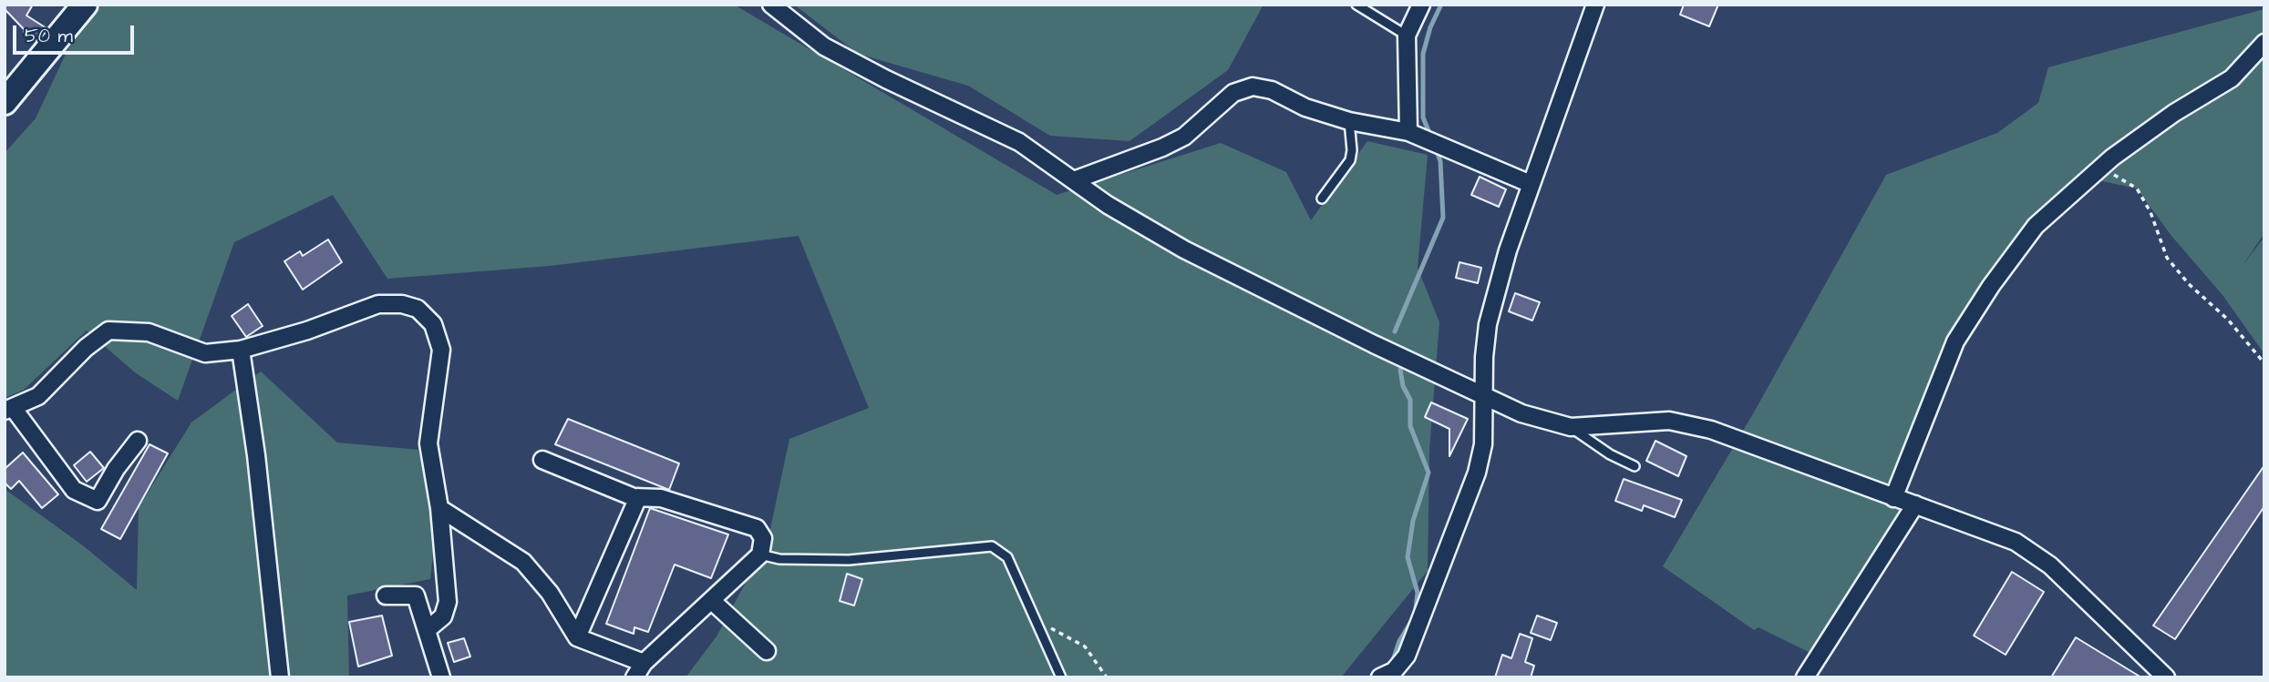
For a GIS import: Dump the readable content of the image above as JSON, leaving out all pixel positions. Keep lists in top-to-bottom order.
{
  "scale_bar": "50 m"
}
